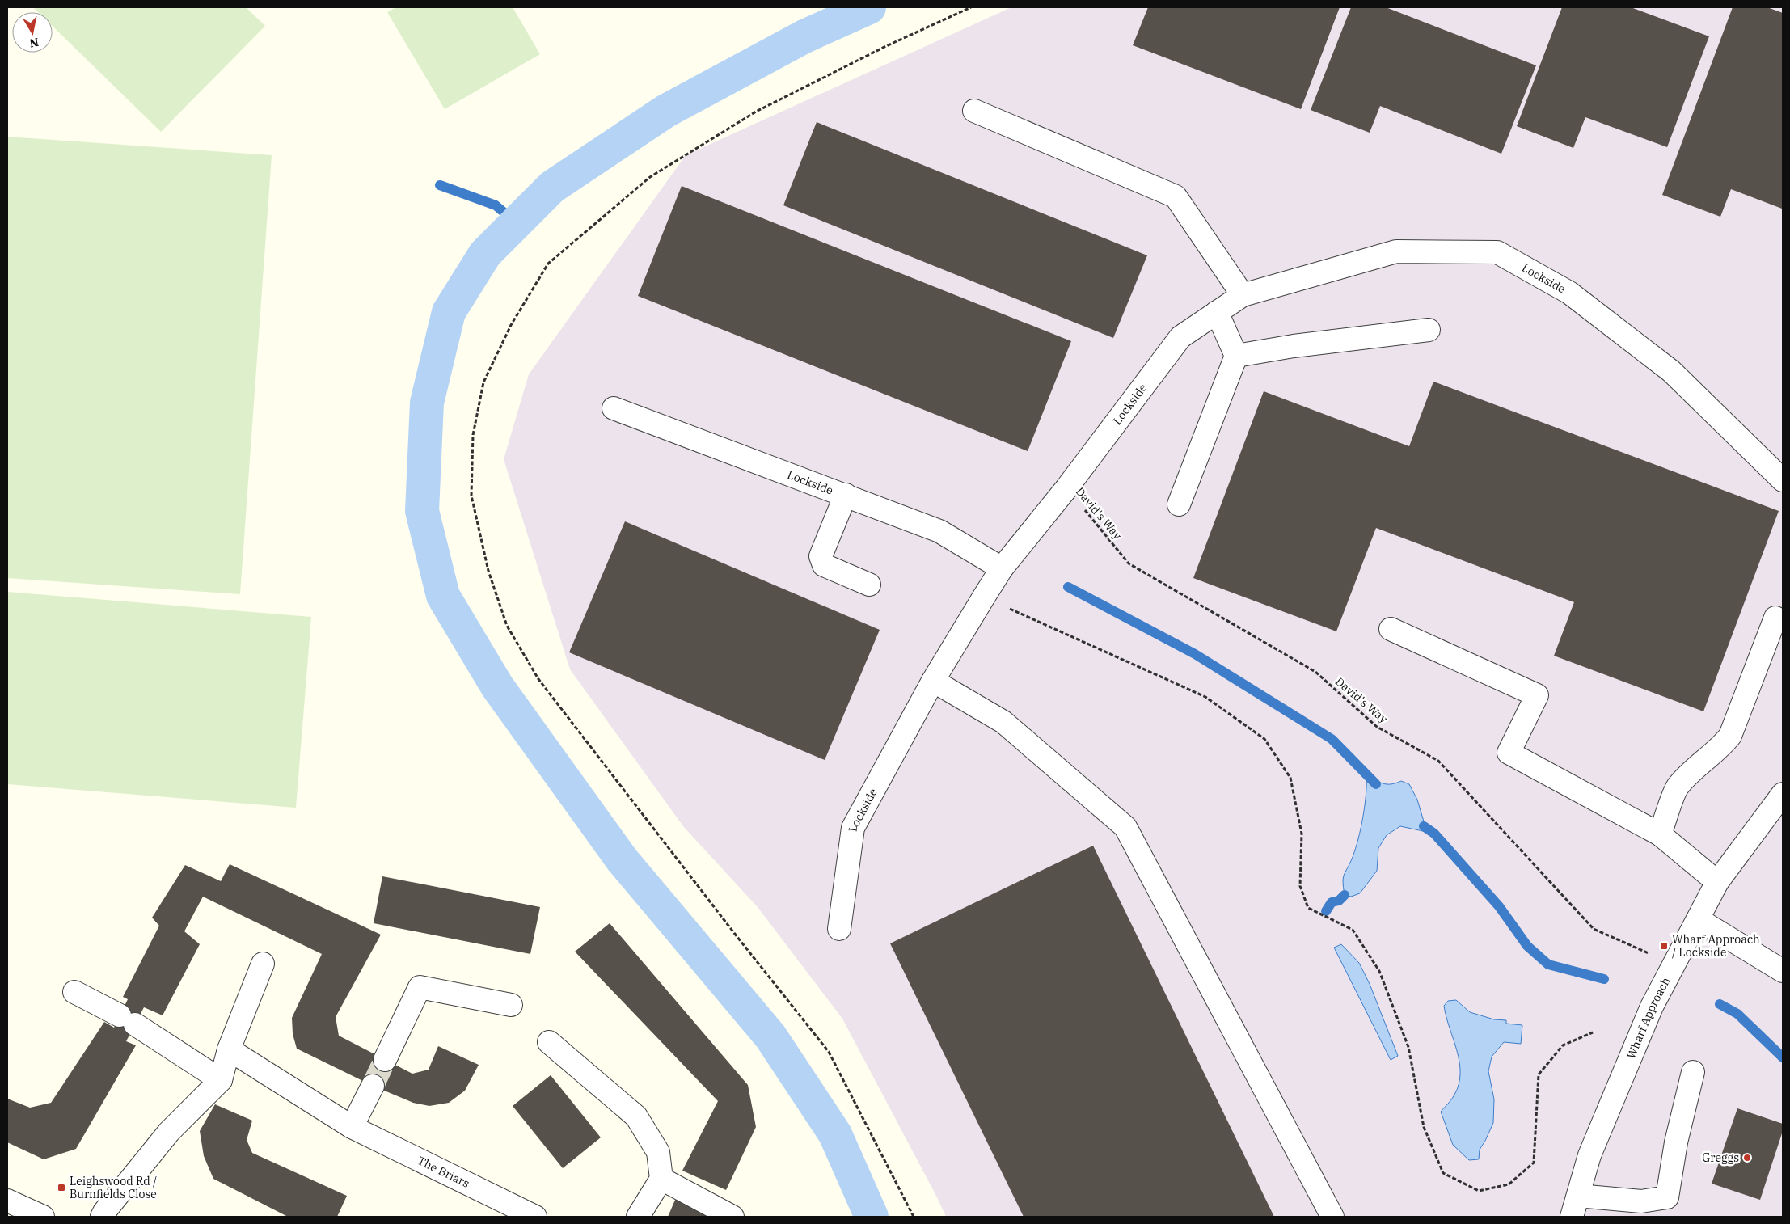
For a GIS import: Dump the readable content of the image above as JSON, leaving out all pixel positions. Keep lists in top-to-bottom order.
{
  "streets": {
    "street": ["Lockside", "Wharf Approach", "The Briars"],
    "path": ["David's Way"]
  },
  "crossings": [
    ["Lockside", "David's Way"],
    ["David's Way", "Wharf Approach"]
  ],
  "places": {
    "transit": ["Wharf Approach / Lockside", "Leighswood Rd / Burnfields Close"],
    "other": ["Greggs"]
  },
  "north": "bottom"
}
